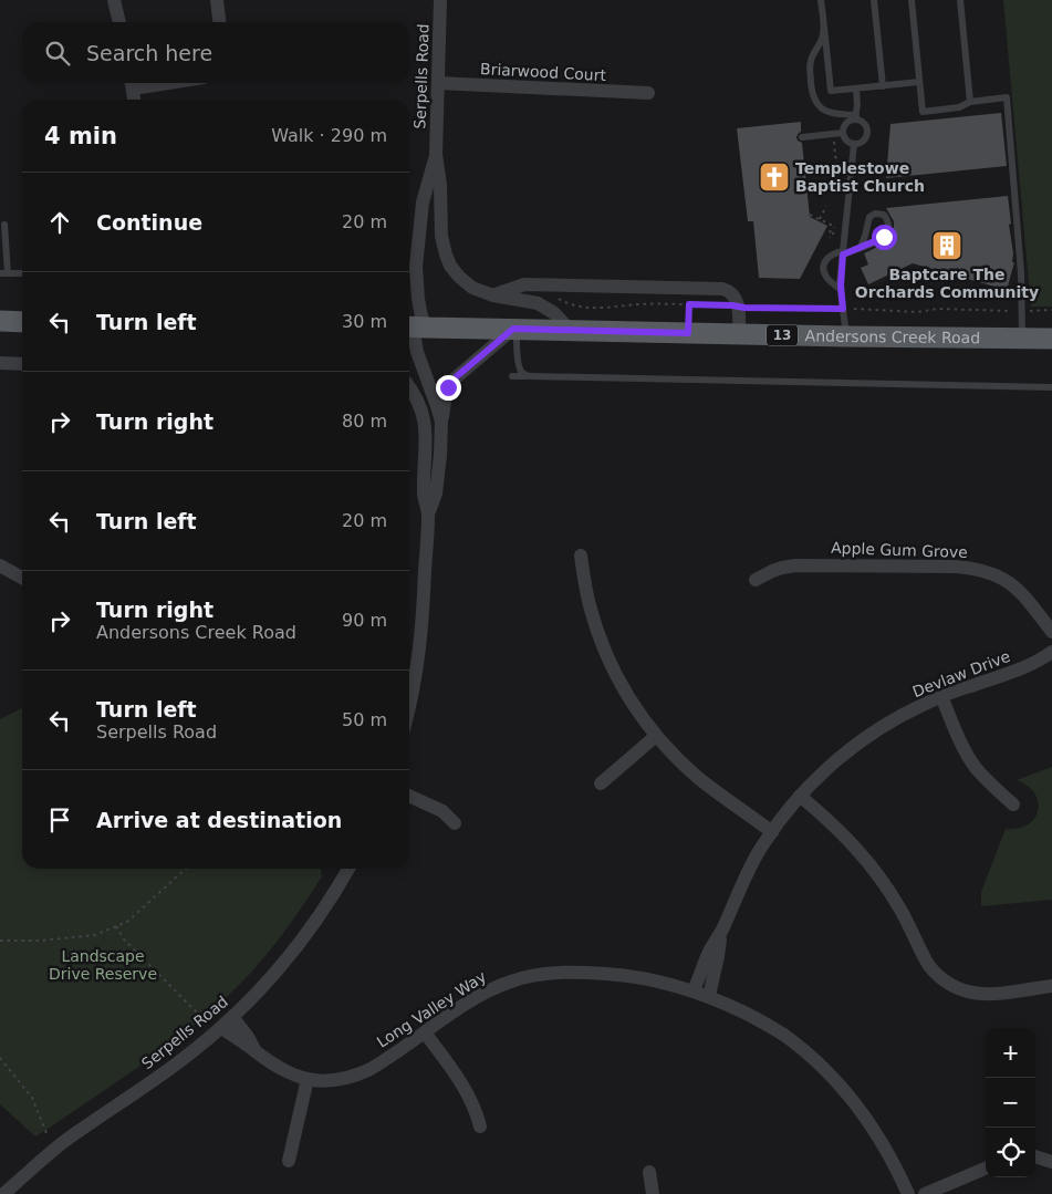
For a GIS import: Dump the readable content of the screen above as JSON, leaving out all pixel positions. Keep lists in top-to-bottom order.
{
  "streets": {
    "main road": ["13", "Andersons Creek Road"],
    "street": [
      "Briarwood Court",
      "Serpells Road",
      "Apple Gum Grove",
      "Devlaw Drive",
      "Long Valley Way"
    ]
  },
  "crossings": [
    ["Briarwood Court", "Serpells Road"],
    ["Serpells Road", "Andersons Creek Road"],
    ["Serpells Road", "Long Valley Way"],
    ["Devlaw Drive", "Long Valley Way"]
  ],
  "parks": ["Landscape Drive Reserve"],
  "places": {
    "church": ["Templestowe Baptist Church"],
    "building": ["Baptcare The Orchards Community"]
  },
  "page": {
    "search": "Search here",
    "heading": ["4 min", "Walk · 290 m"],
    "list": [
      ["Continue", "20 m"],
      ["Turn left", "30 m"],
      ["Turn right", "80 m"],
      ["Turn left", "20 m"],
      ["Turn right", "Andersons Creek Road", "90 m"],
      ["Turn left", "Serpells Road", "50 m"],
      "Arrive at destination"
    ],
    "map_buttons": ["+", "−"]
  }
}
